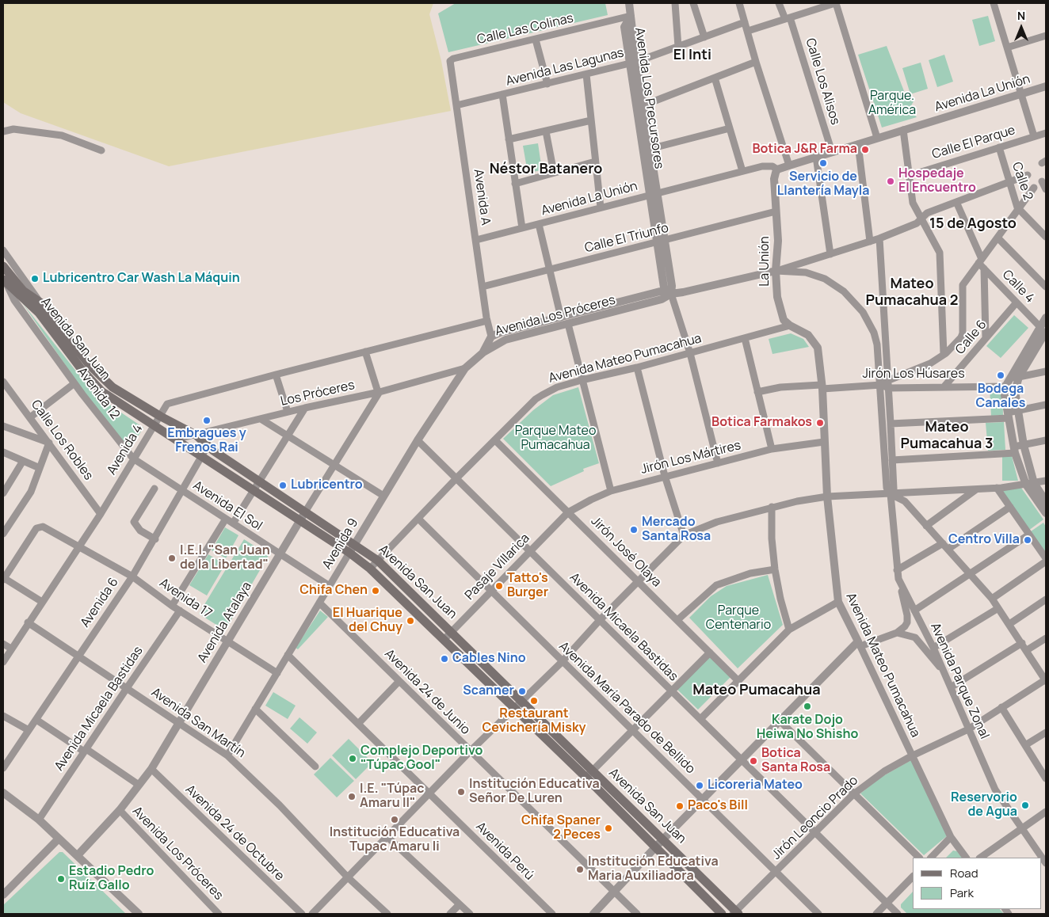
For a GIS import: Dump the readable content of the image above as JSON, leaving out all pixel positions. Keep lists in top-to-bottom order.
{
  "streets": {
    "main road": ["Avenida San Juan"],
    "street": [
      "Calle Las Colinas",
      "Avenida Las Lagunas",
      "Calle Los Alisos",
      "Avenida La Unión",
      "Avenida Los Precursores",
      "Calle El Parque",
      "Calle 2",
      "Avenida A",
      "Calle El Triunfo",
      "La Unión",
      "Calle 4",
      "Avenida Los Próceres",
      "Calle 6",
      "Avenida Mateo Pumacahua",
      "Jirón Los Húsares",
      "Avenida 12",
      "Los Próceres",
      "Calle Los Robles",
      "Avenida 4",
      "Jirón Los Mártires",
      "Avenida El Sol",
      "Avenida 9",
      "Jirón José Olaya",
      "Pasaje Villarica",
      "Avenida 17",
      "Avenida 6",
      "Avenida Atalaya",
      "Avenida Micaela Bastidas",
      "Avenida Parque Zonal",
      "Avenida 24 de Junio",
      "Avenida María Parado de Bellido",
      "Avenida San Martín",
      "Jirón Leoncio Prado",
      "Avenida 24 de Octubre",
      "Avenida Perú"
    ]
  },
  "crossings": [
    ["Calle Las Colinas", "Avenida Los Precursores"],
    ["Calle Las Colinas", "Avenida A"],
    ["Avenida Las Lagunas", "Avenida Los Precursores"],
    ["Avenida Las Lagunas", "Avenida A"],
    ["Calle Los Alisos", "Avenida La Unión"],
    ["Avenida La Unión", "Avenida Los Precursores"],
    ["Avenida La Unión", "Avenida A"],
    ["Avenida La Unión", "La Unión"],
    ["Avenida Los Precursores", "Calle El Triunfo"],
    ["Avenida Los Precursores", "Avenida Los Próceres"],
    ["Avenida Los Precursores", "Avenida Mateo Pumacahua"],
    ["Avenida Los Precursores", "Jirón Los Mártires"],
    ["Calle El Parque", "Calle 2"],
    ["Calle 2", "Avenida Los Próceres"],
    ["Avenida A", "Calle El Triunfo"],
    ["Avenida A", "Avenida Los Próceres"],
    ["Avenida A", "Avenida 4"],
    ["Calle El Triunfo", "La Unión"],
    ["La Unión", "Avenida Los Próceres"],
    ["La Unión", "Avenida Mateo Pumacahua"],
    ["La Unión", "Avenida Parque Zonal"],
    ["Calle 4", "Calle 6"],
    ["Avenida Los Próceres", "Avenida 9"],
    ["Avenida Los Próceres", "Avenida Atalaya"],
    ["Avenida Los Próceres", "Avenida Parque Zonal"],
    ["Calle 6", "Jirón Los Húsares"],
    ["Avenida San Juan", "Avenida Mateo Pumacahua"],
    ["Avenida San Juan", "Avenida 12"],
    ["Avenida San Juan", "Los Próceres"],
    ["Avenida San Juan", "Avenida 4"],
    ["Avenida San Juan", "Avenida 9"],
    ["Avenida San Juan", "Pasaje Villarica"],
    ["Avenida San Juan", "Avenida 6"],
    ["Avenida San Juan", "Avenida Atalaya"],
    ["Avenida San Juan", "Jirón Leoncio Prado"],
    ["Avenida Mateo Pumacahua", "Jirón Los Húsares"],
    ["Avenida Mateo Pumacahua", "Jirón Los Mártires"],
    ["Avenida Mateo Pumacahua", "Jirón José Olaya"],
    ["Avenida Mateo Pumacahua", "Avenida Micaela Bastidas"],
    ["Avenida Mateo Pumacahua", "Avenida María Parado de Bellido"],
    ["Avenida Mateo Pumacahua", "Jirón Leoncio Prado"],
    ["Jirón Los Húsares", "Avenida Parque Zonal"],
    ["Avenida 12", "Avenida 4"],
    ["Avenida 12", "Avenida El Sol"],
    ["Los Próceres", "Avenida 9"],
    ["Los Próceres", "Avenida Atalaya"],
    ["Calle Los Robles", "Avenida 4"],
    ["Avenida 4", "Avenida El Sol"],
    ["Avenida 4", "Avenida 17"],
    ["Avenida 4", "Avenida San Martín"],
    ["Jirón Los Mártires", "Jirón José Olaya"],
    ["Jirón Los Mártires", "Pasaje Villarica"],
    ["Avenida El Sol", "Avenida 9"],
    ["Avenida El Sol", "Avenida 6"],
    ["Avenida El Sol", "Avenida Atalaya"],
    ["Avenida 9", "Avenida 17"],
    ["Avenida 9", "Avenida Micaela Bastidas"],
    ["Avenida 9", "Avenida 24 de Junio"],
    ["Avenida 9", "Avenida San Martín"],
    ["Avenida 9", "Avenida Perú"],
    ["Jirón José Olaya", "Pasaje Villarica"],
    ["Pasaje Villarica", "Avenida Micaela Bastidas"],
    ["Pasaje Villarica", "Avenida María Parado de Bellido"],
    ["Avenida 17", "Avenida 6"],
    ["Avenida 17", "Avenida Atalaya"],
    ["Avenida 17", "Avenida Micaela Bastidas"],
    ["Avenida 6", "Avenida San Martín"],
    ["Avenida Atalaya", "Avenida San Martín"],
    ["Avenida Atalaya", "Avenida 24 de Octubre"],
    ["Avenida Micaela Bastidas", "Avenida San Martín"],
    ["Avenida Micaela Bastidas", "Jirón Leoncio Prado"],
    ["Avenida Parque Zonal", "Jirón Leoncio Prado"],
    ["Avenida María Parado de Bellido", "Jirón Leoncio Prado"]
  ],
  "districts": [
    "El Inti",
    "Néstor Batanero",
    "15 de Agosto",
    "Mateo Pumacahua 2",
    "Mateo Pumacahua 3",
    "Mateo Pumacahua"
  ],
  "parks": ["Parque. América", "Parque Mateo Pumacahua", "Parque Centenario"],
  "places": [
    "Botica J&R Farma",
    "Servicio de Llantería Mayla",
    "Hospedaje El Encuentro",
    "Lubricentro Car Wash La Máquin",
    "Bodega Canales",
    "Embragues y Frenos Rai",
    "Botica Farmakos",
    "Lubricentro",
    "Mercado Santa Rosa",
    "Centro Villa",
    "I.E.I. \"San Juan de la Libertad\"",
    "Tatto's Burger",
    "Chifa Chen",
    "El Huarique del Chuy",
    "Cables Nino",
    "Scanner",
    "Restaurant Cevichería Misky",
    "Karate Dojo Heiwa No Shisho",
    "Complejo Deportivo \"Túpac Gool\"",
    "Botica Santa Rosa",
    "Licoreria Mateo",
    "Institución Educativa Señor De Luren",
    "I.E. \"Túpac Amaru II\"",
    "Reservorio de Agua",
    "Paco's Bill",
    "Institución Educativa Tupac Amaru Ii",
    "Chifa Spaner 2 Peces",
    "Institución Educativa Maria Auxiliadora",
    "Estadio Pedro Ruíz Gallo"
  ],
  "legend": ["Road", "Park"],
  "north": "top"
}
